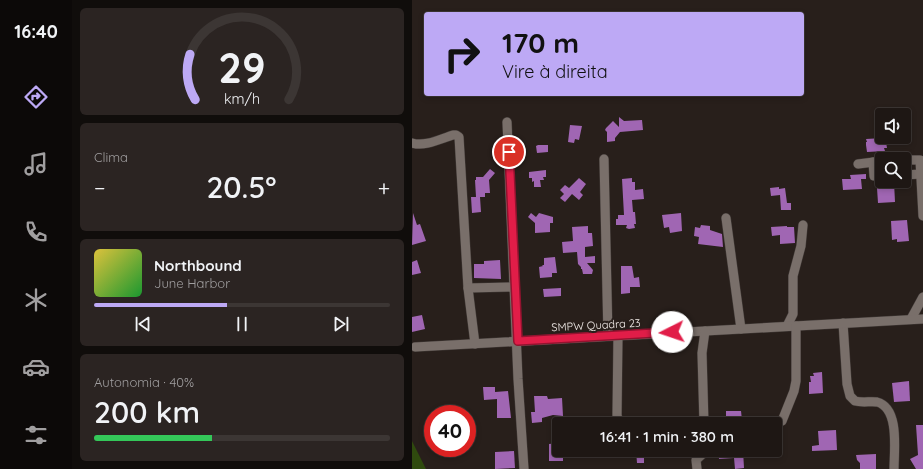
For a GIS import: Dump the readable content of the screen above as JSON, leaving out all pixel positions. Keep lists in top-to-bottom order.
{
  "streets": {
    "street": ["SMPW Quadra 23"]
  },
  "page": {
    "tabs": "16:40",
    "turn": ["170 m", "Vire à direita"],
    "tile": [
      "Clima",
      ["Autonomia · 40%", "200 km"]
    ],
    "heat": ["−", "20.5°", "+"],
    "song": ["Northbound", "June Harbor"],
    "limit": "40",
    "trip": "16:41 · 1 min · 380 m",
    "gauge": ["29", "km/h"]
  }
}
